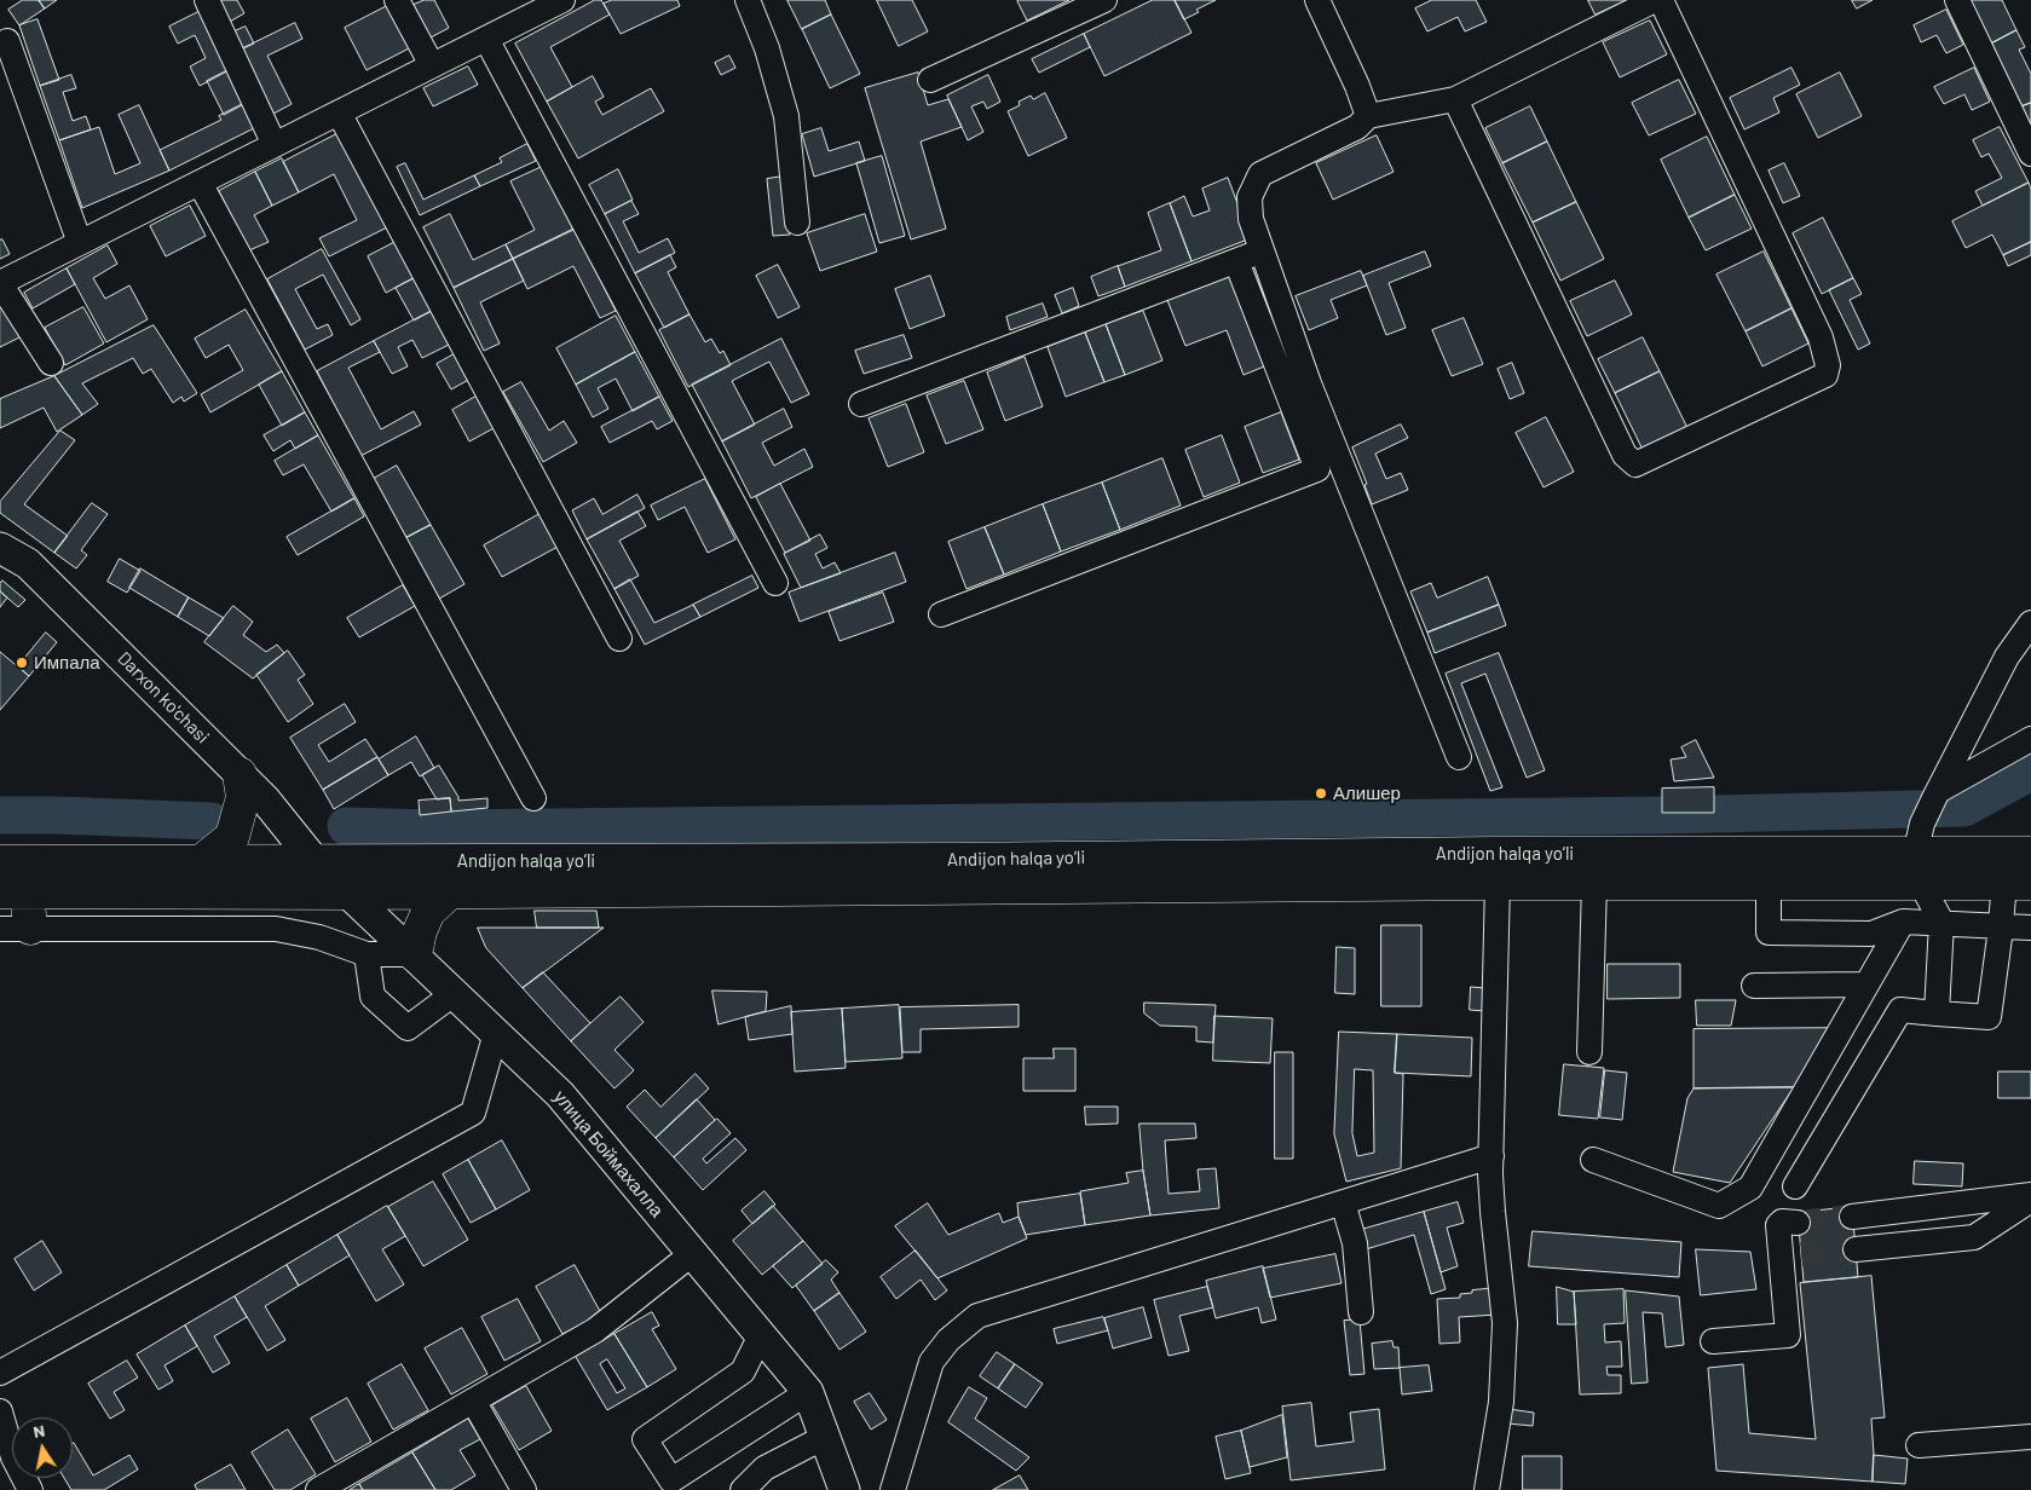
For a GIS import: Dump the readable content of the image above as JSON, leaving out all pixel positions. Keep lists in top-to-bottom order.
{
  "streets": {
    "highway": ["Andijon halqa yo‘li"],
    "main road": ["Darxon ko'chasi", "улица Боймахалла"]
  },
  "crossings": [
    ["Darxon ko'chasi", "Andijon halqa yo‘li"],
    ["Darxon ko'chasi", "улица Боймахалла"],
    ["Andijon halqa yo‘li", "улица Боймахалла"]
  ],
  "places": ["Импала", "Алишер"],
  "north": "top"
}
